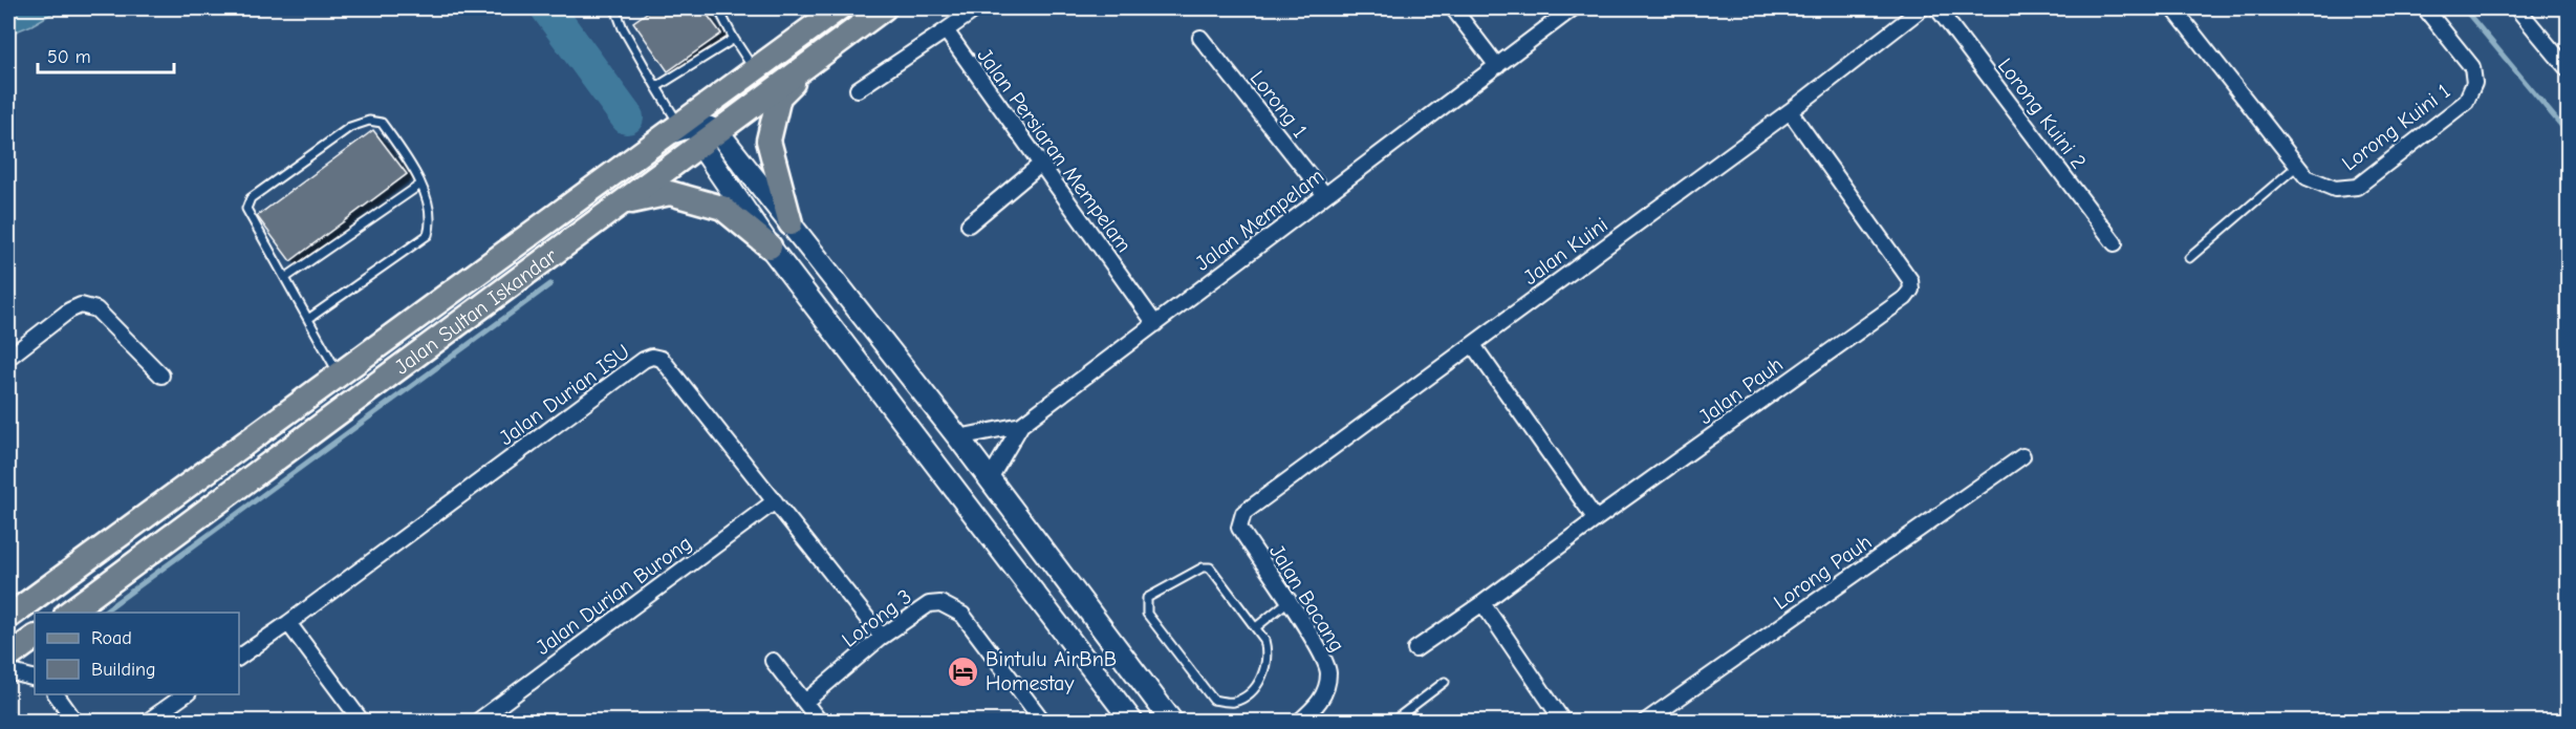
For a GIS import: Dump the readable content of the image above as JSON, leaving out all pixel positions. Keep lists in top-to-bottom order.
{
  "streets": {
    "main road": ["Jalan Sultan Iskandar"],
    "street": [
      "Lorong 1",
      "Lorong Kuini 2",
      "Lorong Kuini 1",
      "Jalan Persiaran Mempelam",
      "Jalan Mempelam",
      "Jalan Kuini",
      "Jalan Pauh",
      "Jalan Durian ISU",
      "Lorong Pauh",
      "Jalan Durian Burong",
      "Jalan Bacang",
      "Lorong 3"
    ]
  },
  "crossings": [
    ["Lorong 1", "Jalan Mempelam"],
    ["Jalan Persiaran Mempelam", "Jalan Mempelam"],
    ["Jalan Kuini", "Jalan Pauh"],
    ["Jalan Kuini", "Jalan Bacang"],
    ["Jalan Durian ISU", "Jalan Durian Burong"],
    ["Jalan Durian ISU", "Lorong 3"]
  ],
  "places": {
    "hotel": ["Bintulu AirBnB Homestay"]
  },
  "legend": ["Road", "Building"],
  "scale_bar": "50 m"
}
